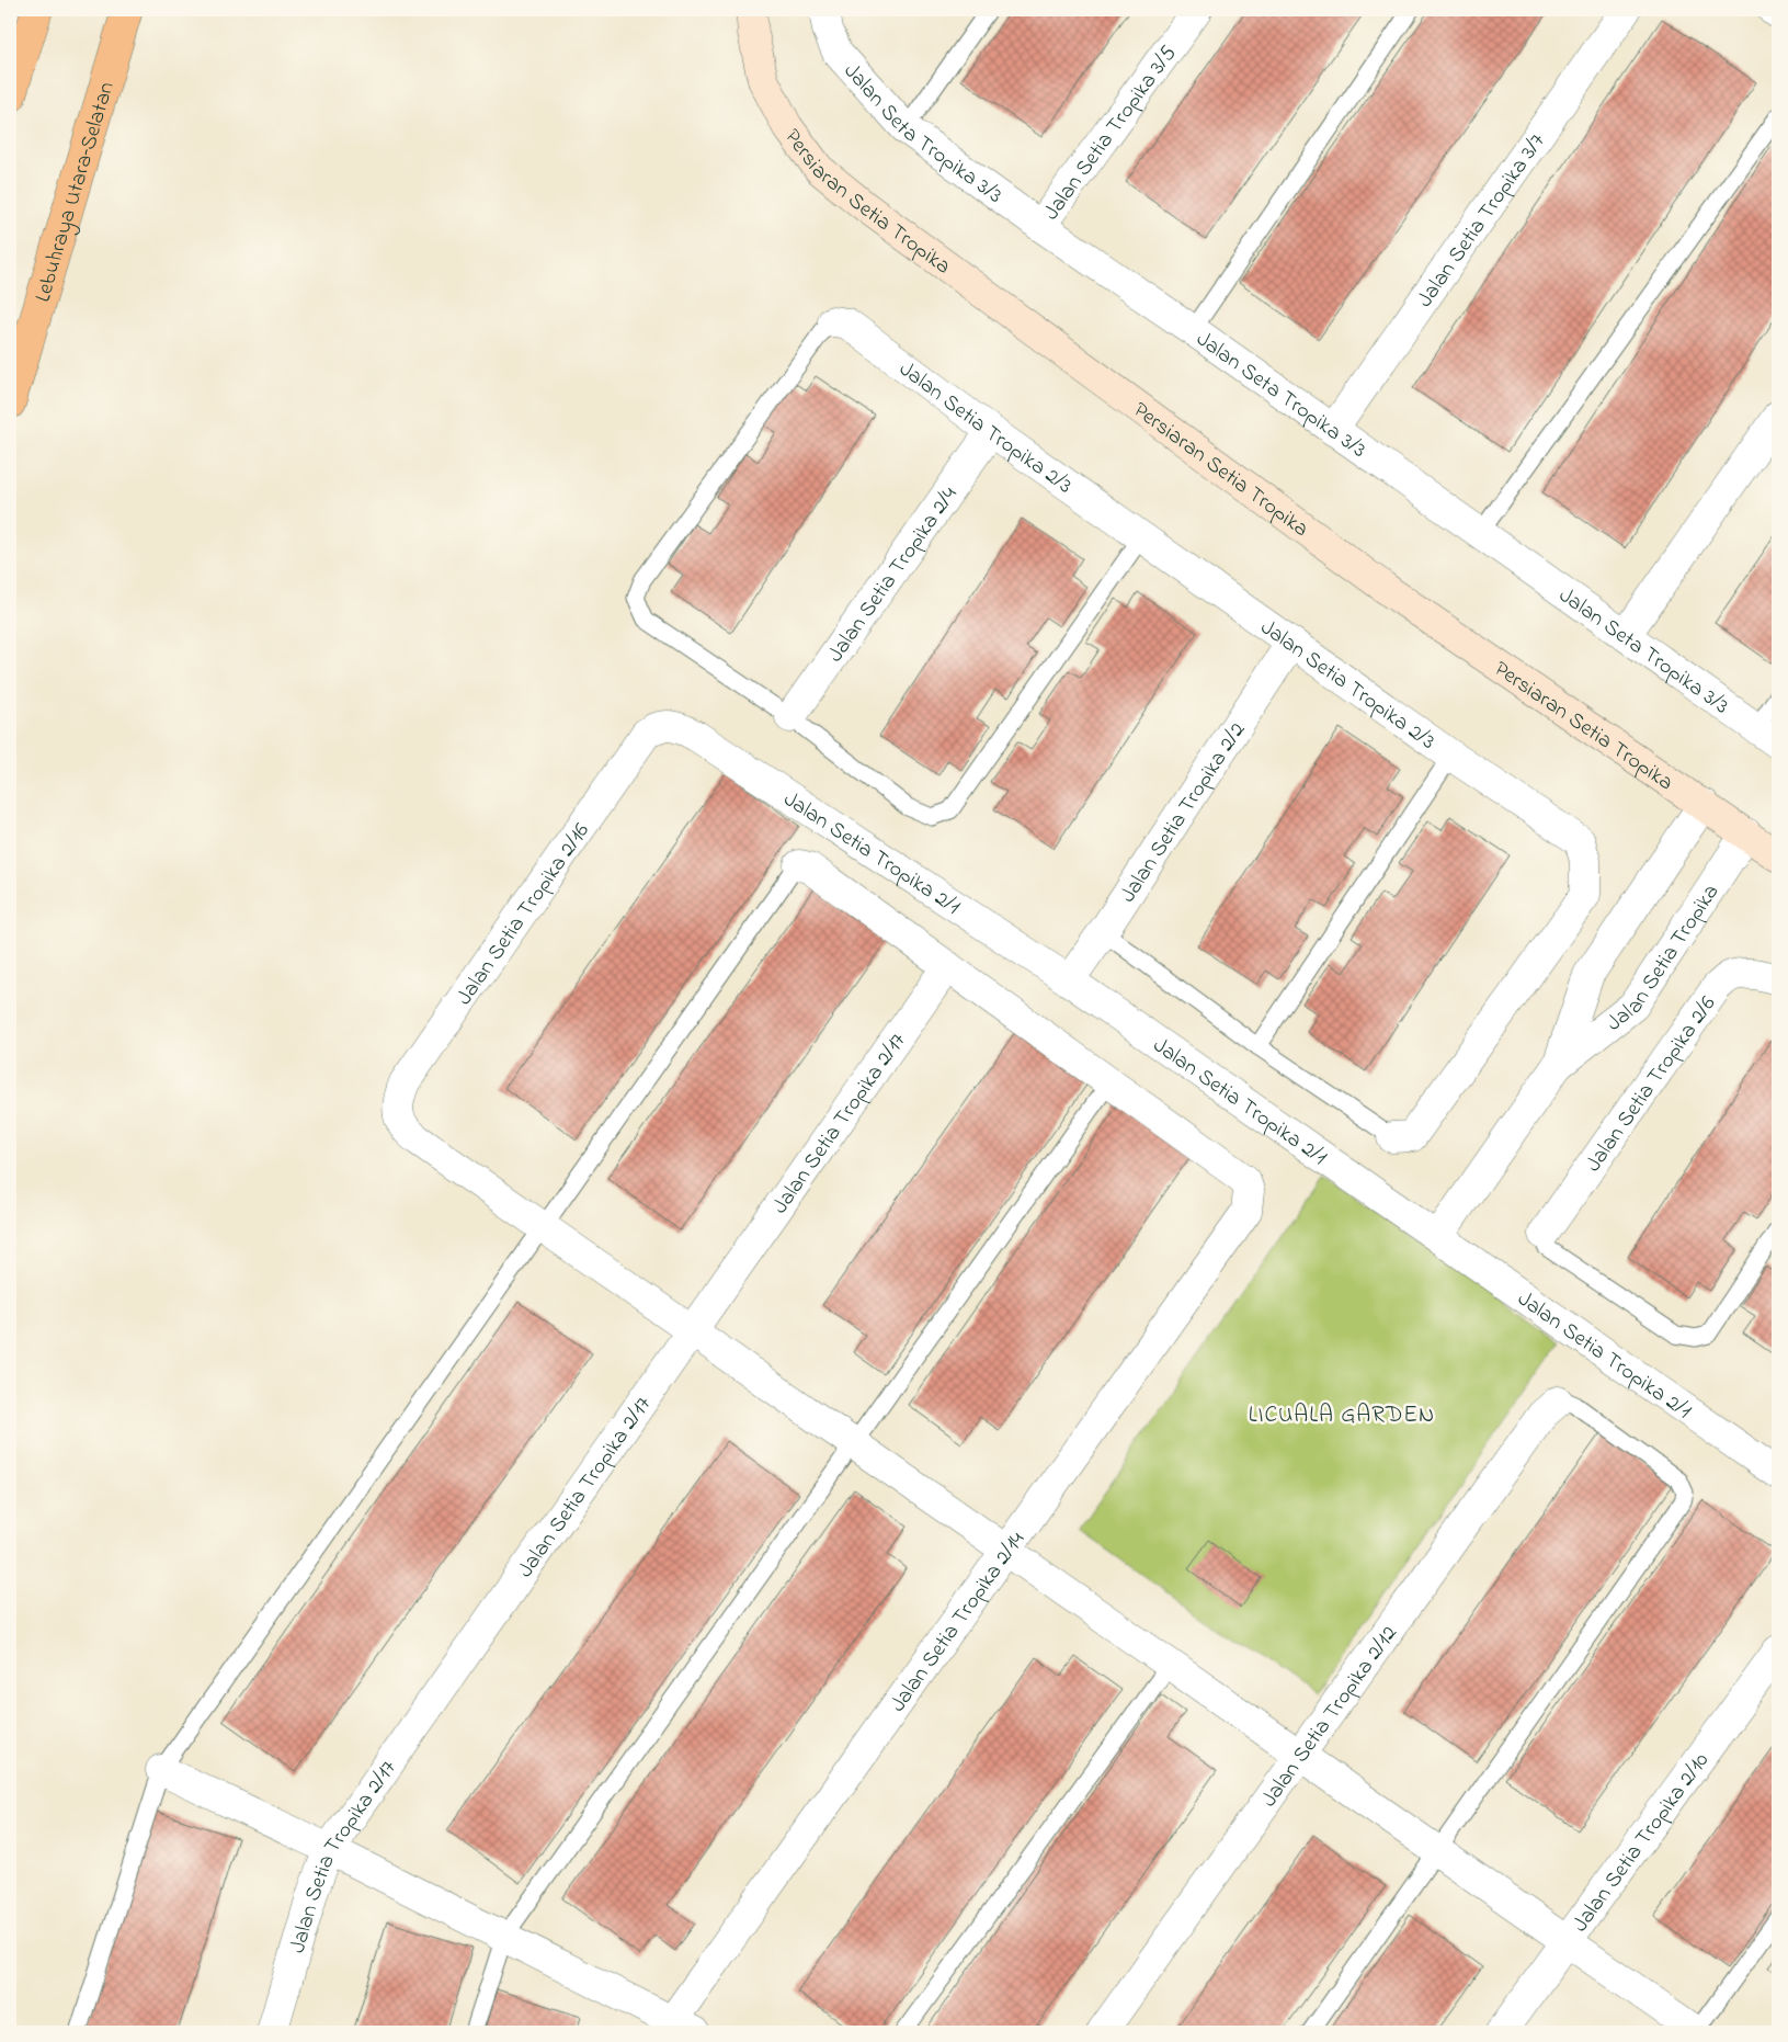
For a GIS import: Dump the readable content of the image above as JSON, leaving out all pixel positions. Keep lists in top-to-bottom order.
{
  "streets": {
    "highway": ["Lebuhraya Utara–Selatan"],
    "street": [
      "Jalan Seta Tropika 3/3",
      "Jalan Setia Tropika 3/5",
      "Persiaran Setia Tropika",
      "Jalan Setia Tropika 3/7",
      "Jalan Setia Tropika 2/3",
      "Jalan Setia Tropika 2/4",
      "Jalan Setia Tropika 2/2",
      "Jalan Setia Tropika 2/1",
      "Jalan Setia Tropika 2/16",
      "Jalan Setia Tropika",
      "Jalan Setia Tropika 2/6",
      "Jalan Setia Tropika 2/17",
      "Jalan Setia Tropika 2/14",
      "Jalan Setia Tropika 2/12",
      "Jalan Setia Tropika 2/10"
    ]
  },
  "crossings": [
    ["Jalan Seta Tropika 3/3", "Jalan Setia Tropika 3/5"],
    ["Jalan Seta Tropika 3/3", "Jalan Setia Tropika 3/7"],
    ["Persiaran Setia Tropika", "Jalan Setia Tropika"],
    ["Jalan Setia Tropika 2/3", "Jalan Setia Tropika 2/4"],
    ["Jalan Setia Tropika 2/3", "Jalan Setia Tropika 2/2"],
    ["Jalan Setia Tropika 2/2", "Jalan Setia Tropika 2/1"],
    ["Jalan Setia Tropika 2/1", "Jalan Setia Tropika 2/16"],
    ["Jalan Setia Tropika 2/1", "Jalan Setia Tropika"],
    ["Jalan Setia Tropika 2/16", "Jalan Setia Tropika 2/17"],
    ["Jalan Setia Tropika 2/16", "Jalan Setia Tropika 2/14"],
    ["Jalan Setia Tropika 2/16", "Jalan Setia Tropika 2/12"],
    ["Jalan Setia Tropika 2/16", "Jalan Setia Tropika 2/10"]
  ],
  "districts": ["LICUALA GARDEN"]
}
